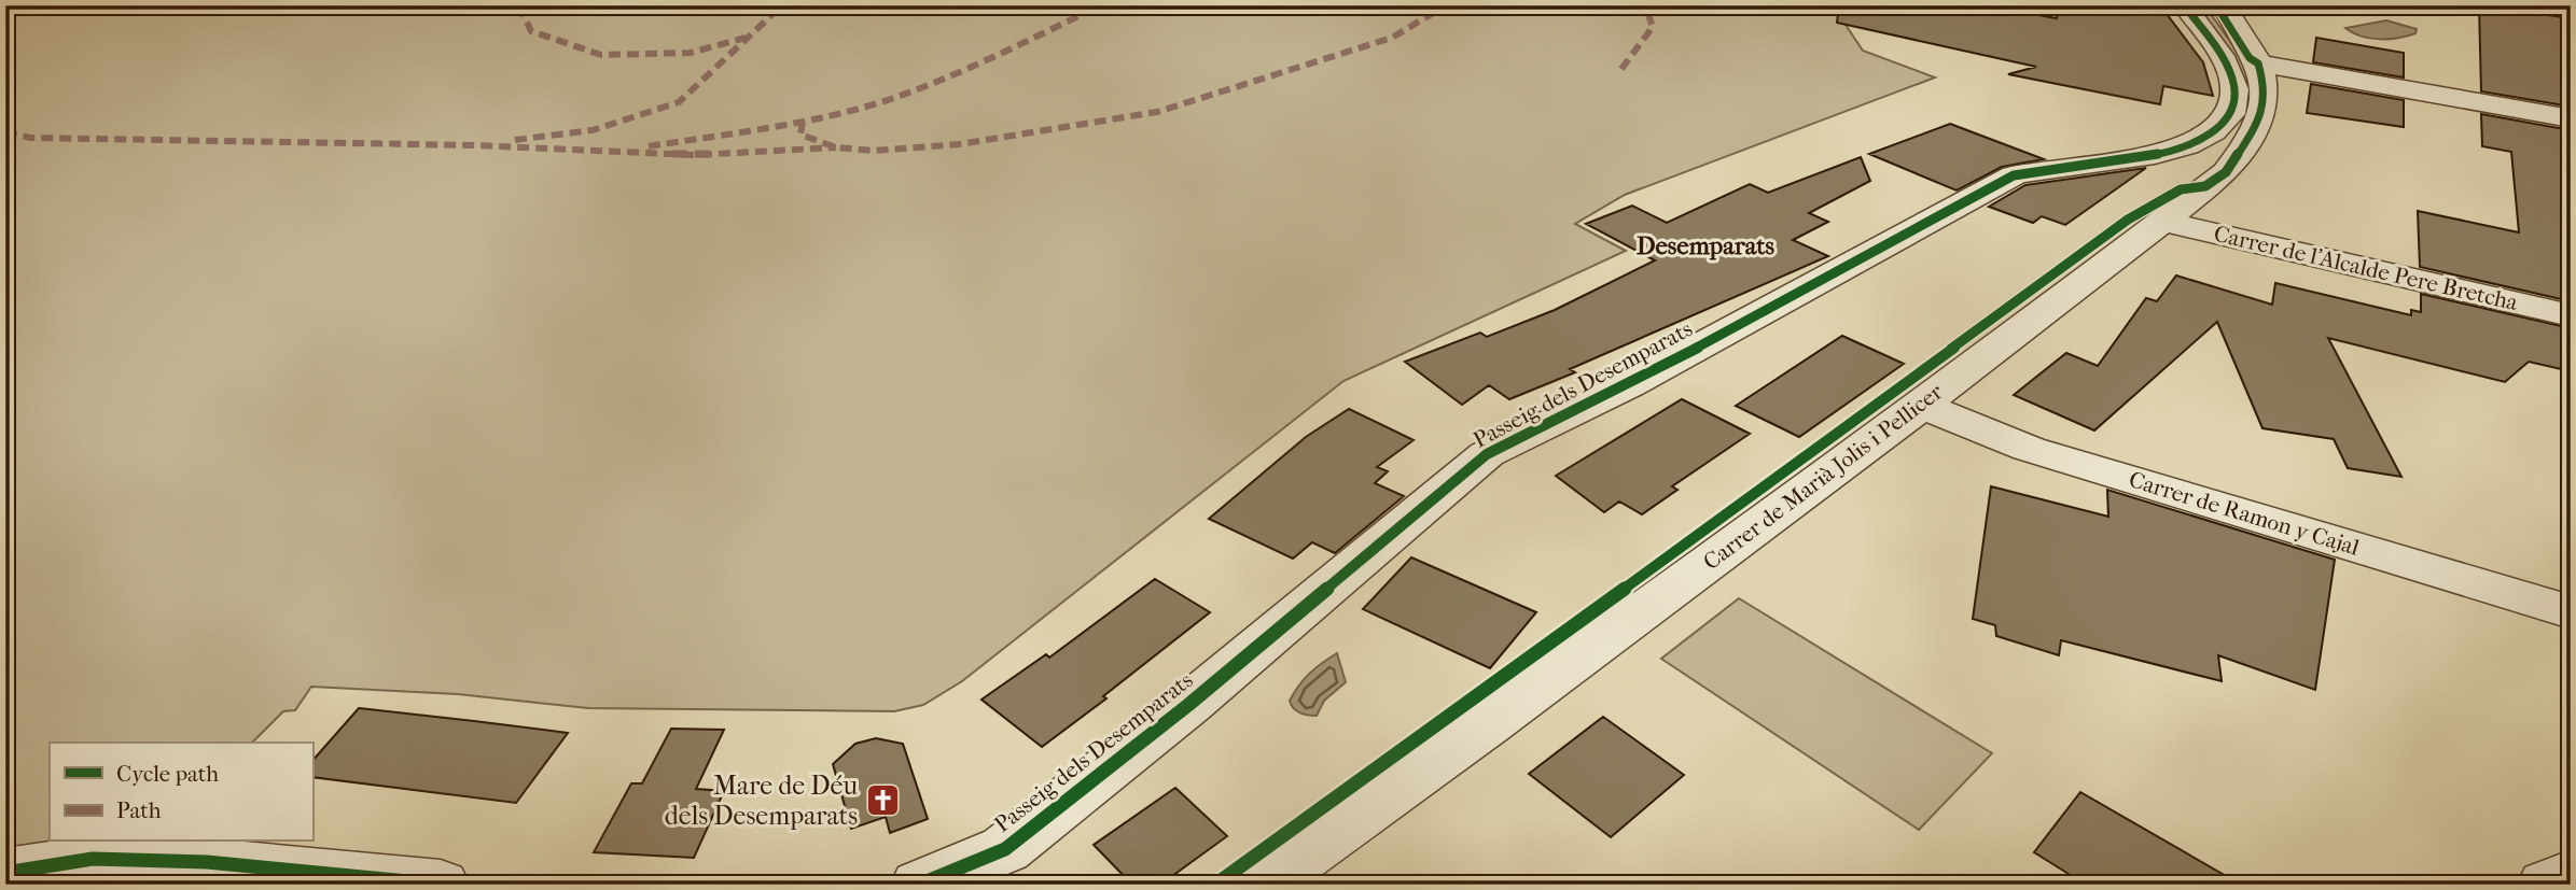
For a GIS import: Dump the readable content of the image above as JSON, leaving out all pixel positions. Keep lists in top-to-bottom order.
{
  "streets": {
    "street": [
      "Carrer de l'Alcalde Pere Bretcha",
      "Passeig dels Desemparats",
      "Carrer de Marià Jolis i Pellicer",
      "Carrer de Ramon y Cajal"
    ]
  },
  "crossings": [
    ["Carrer de l'Alcalde Pere Bretcha", "Carrer de Marià Jolis i Pellicer"],
    ["Carrer de Marià Jolis i Pellicer", "Carrer de Ramon y Cajal"]
  ],
  "districts": ["Desemparats"],
  "places": {
    "church": ["Mare de Déu dels Desemparats"]
  },
  "legend": ["Cycle path", "Path"]
}
